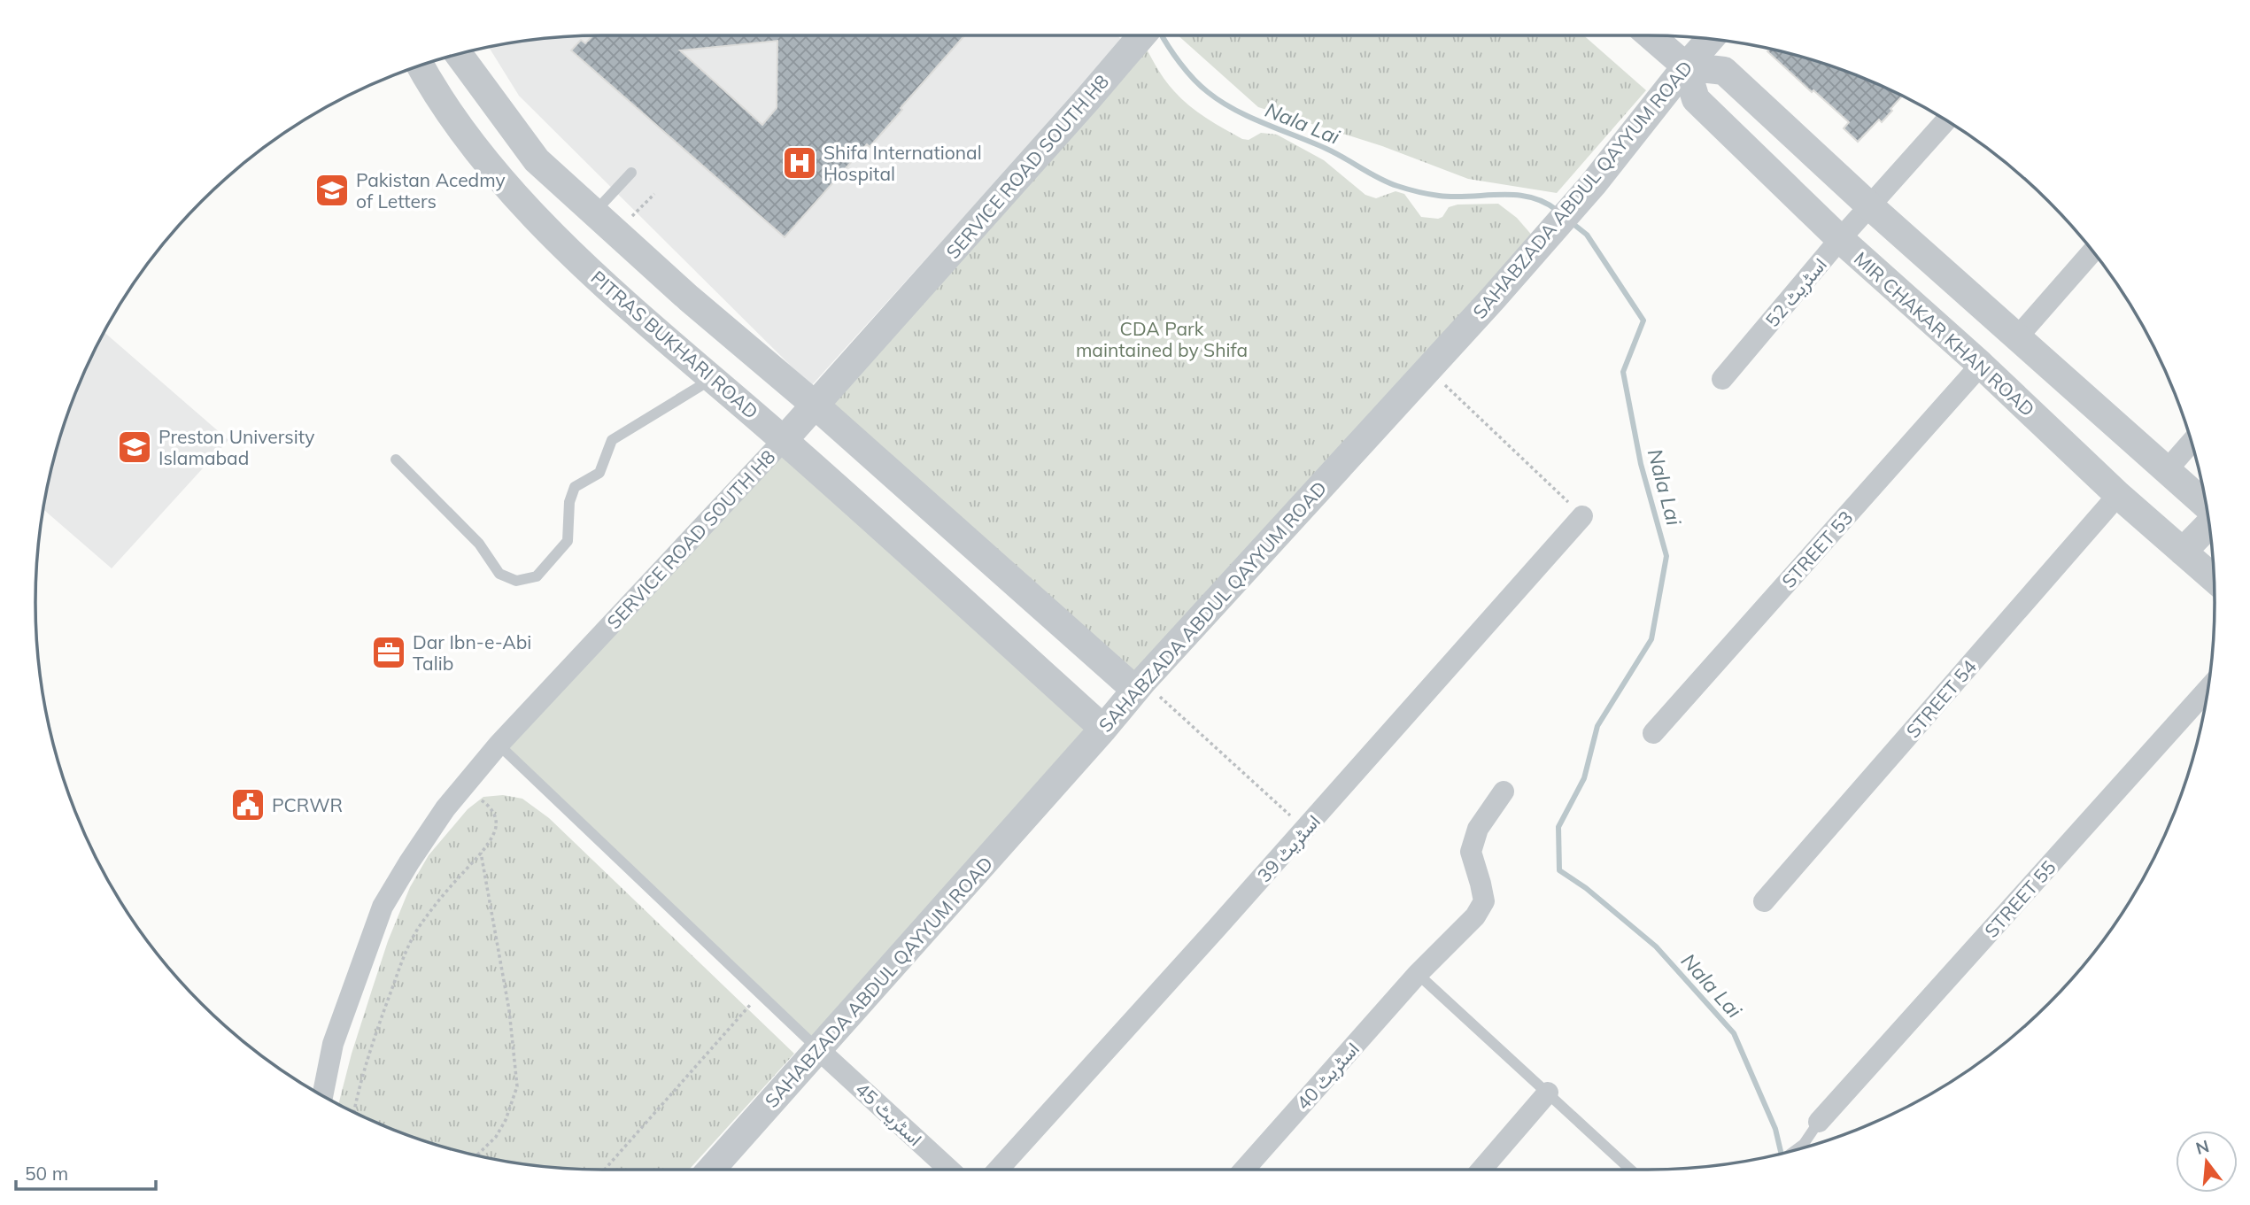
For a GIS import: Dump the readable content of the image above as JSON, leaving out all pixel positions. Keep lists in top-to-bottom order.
{
  "streets": {
    "street": [
      "SERVICE ROAD SOUTH H8",
      "SAHABZADA ABDUL QAYYUM ROAD",
      "اسٹریٹ 52",
      "MIR CHAKAR KHAN ROAD",
      "PITRAS BUKHARI ROAD",
      "STREET 53",
      "STREET 54",
      "اسٹریٹ 39",
      "STREET 55",
      "اسٹریٹ 40",
      "اسٹریٹ 45"
    ]
  },
  "crossings": [
    ["SERVICE ROAD SOUTH H8", "PITRAS BUKHARI ROAD"],
    ["SAHABZADA ABDUL QAYYUM ROAD", "MIR CHAKAR KHAN ROAD"],
    ["SAHABZADA ABDUL QAYYUM ROAD", "PITRAS BUKHARI ROAD"],
    ["SAHABZADA ABDUL QAYYUM ROAD", "اسٹریٹ 45"],
    ["اسٹریٹ 52", "MIR CHAKAR KHAN ROAD"],
    ["MIR CHAKAR KHAN ROAD", "STREET 53"],
    ["MIR CHAKAR KHAN ROAD", "STREET 54"]
  ],
  "water": ["Nala Lai"],
  "parks": ["CDA Park maintained by Shifa"],
  "places": {
    "hospital": ["Shifa International Hospital"],
    "school or university": ["Pakistan Acedmy of Letters", "Preston University Islamabad"],
    "office": ["Dar Ibn-e-Abi Talib"],
    "public building": ["PCRWR"]
  },
  "scale_bar": "50 m",
  "north": "top"
}
